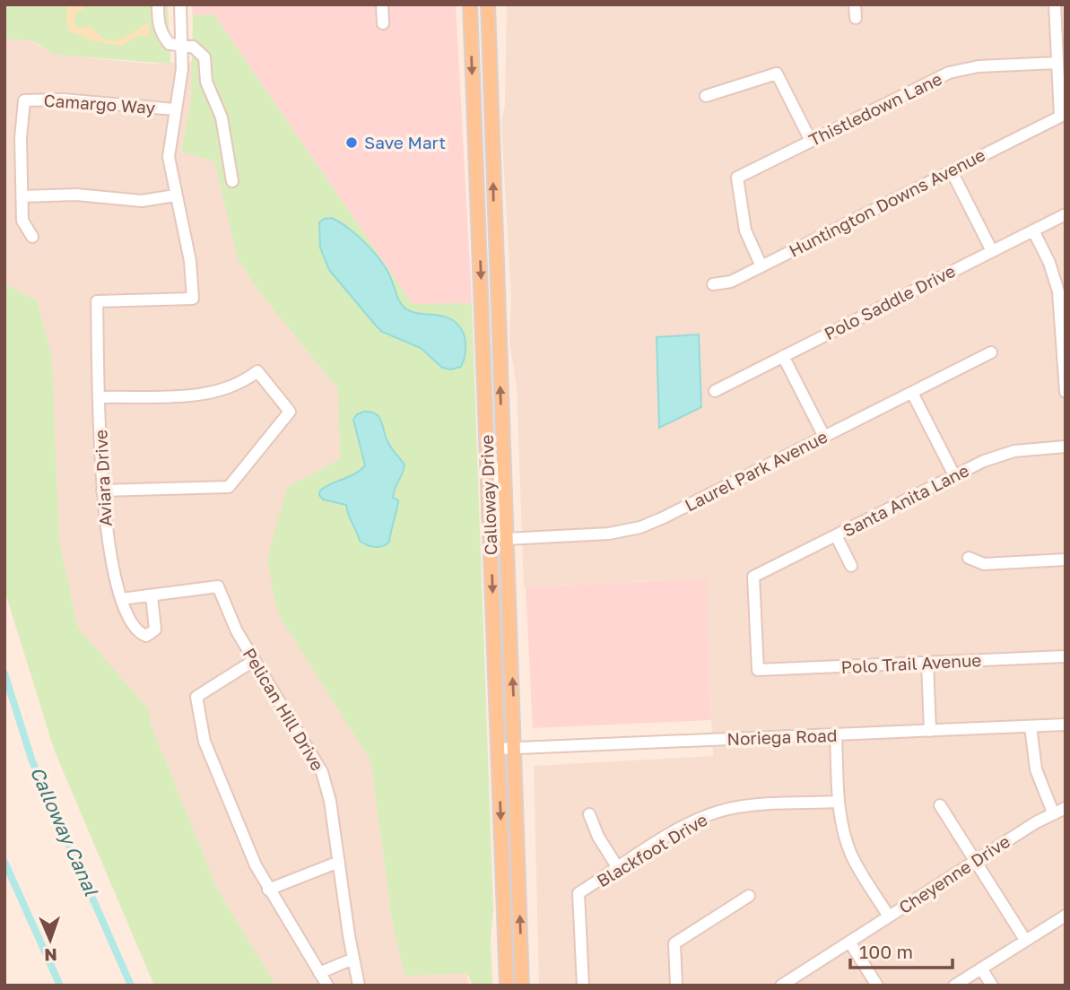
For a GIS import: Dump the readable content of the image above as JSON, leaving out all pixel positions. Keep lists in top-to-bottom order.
{
  "streets": {
    "main road": ["Calloway Drive"],
    "street": [
      "Camargo Way",
      "Thistledown Lane",
      "Huntington Downs Avenue",
      "Polo Saddle Drive",
      "Laurel Park Avenue",
      "Aviara Drive",
      "Santa Anita Lane",
      "Polo Trail Avenue",
      "Pelican Hill Drive",
      "Noriega Road",
      "Blackfoot Drive",
      "Cheyenne Drive"
    ]
  },
  "crossings": [
    ["Thistledown Lane", "Huntington Downs Avenue"],
    ["Laurel Park Avenue", "Calloway Drive"],
    ["Aviara Drive", "Pelican Hill Drive"],
    ["Calloway Drive", "Noriega Road"],
    ["Santa Anita Lane", "Polo Trail Avenue"]
  ],
  "water": ["Calloway Canal"],
  "places": ["Save Mart"],
  "scale_bar": "100 m",
  "north": "bottom"
}
